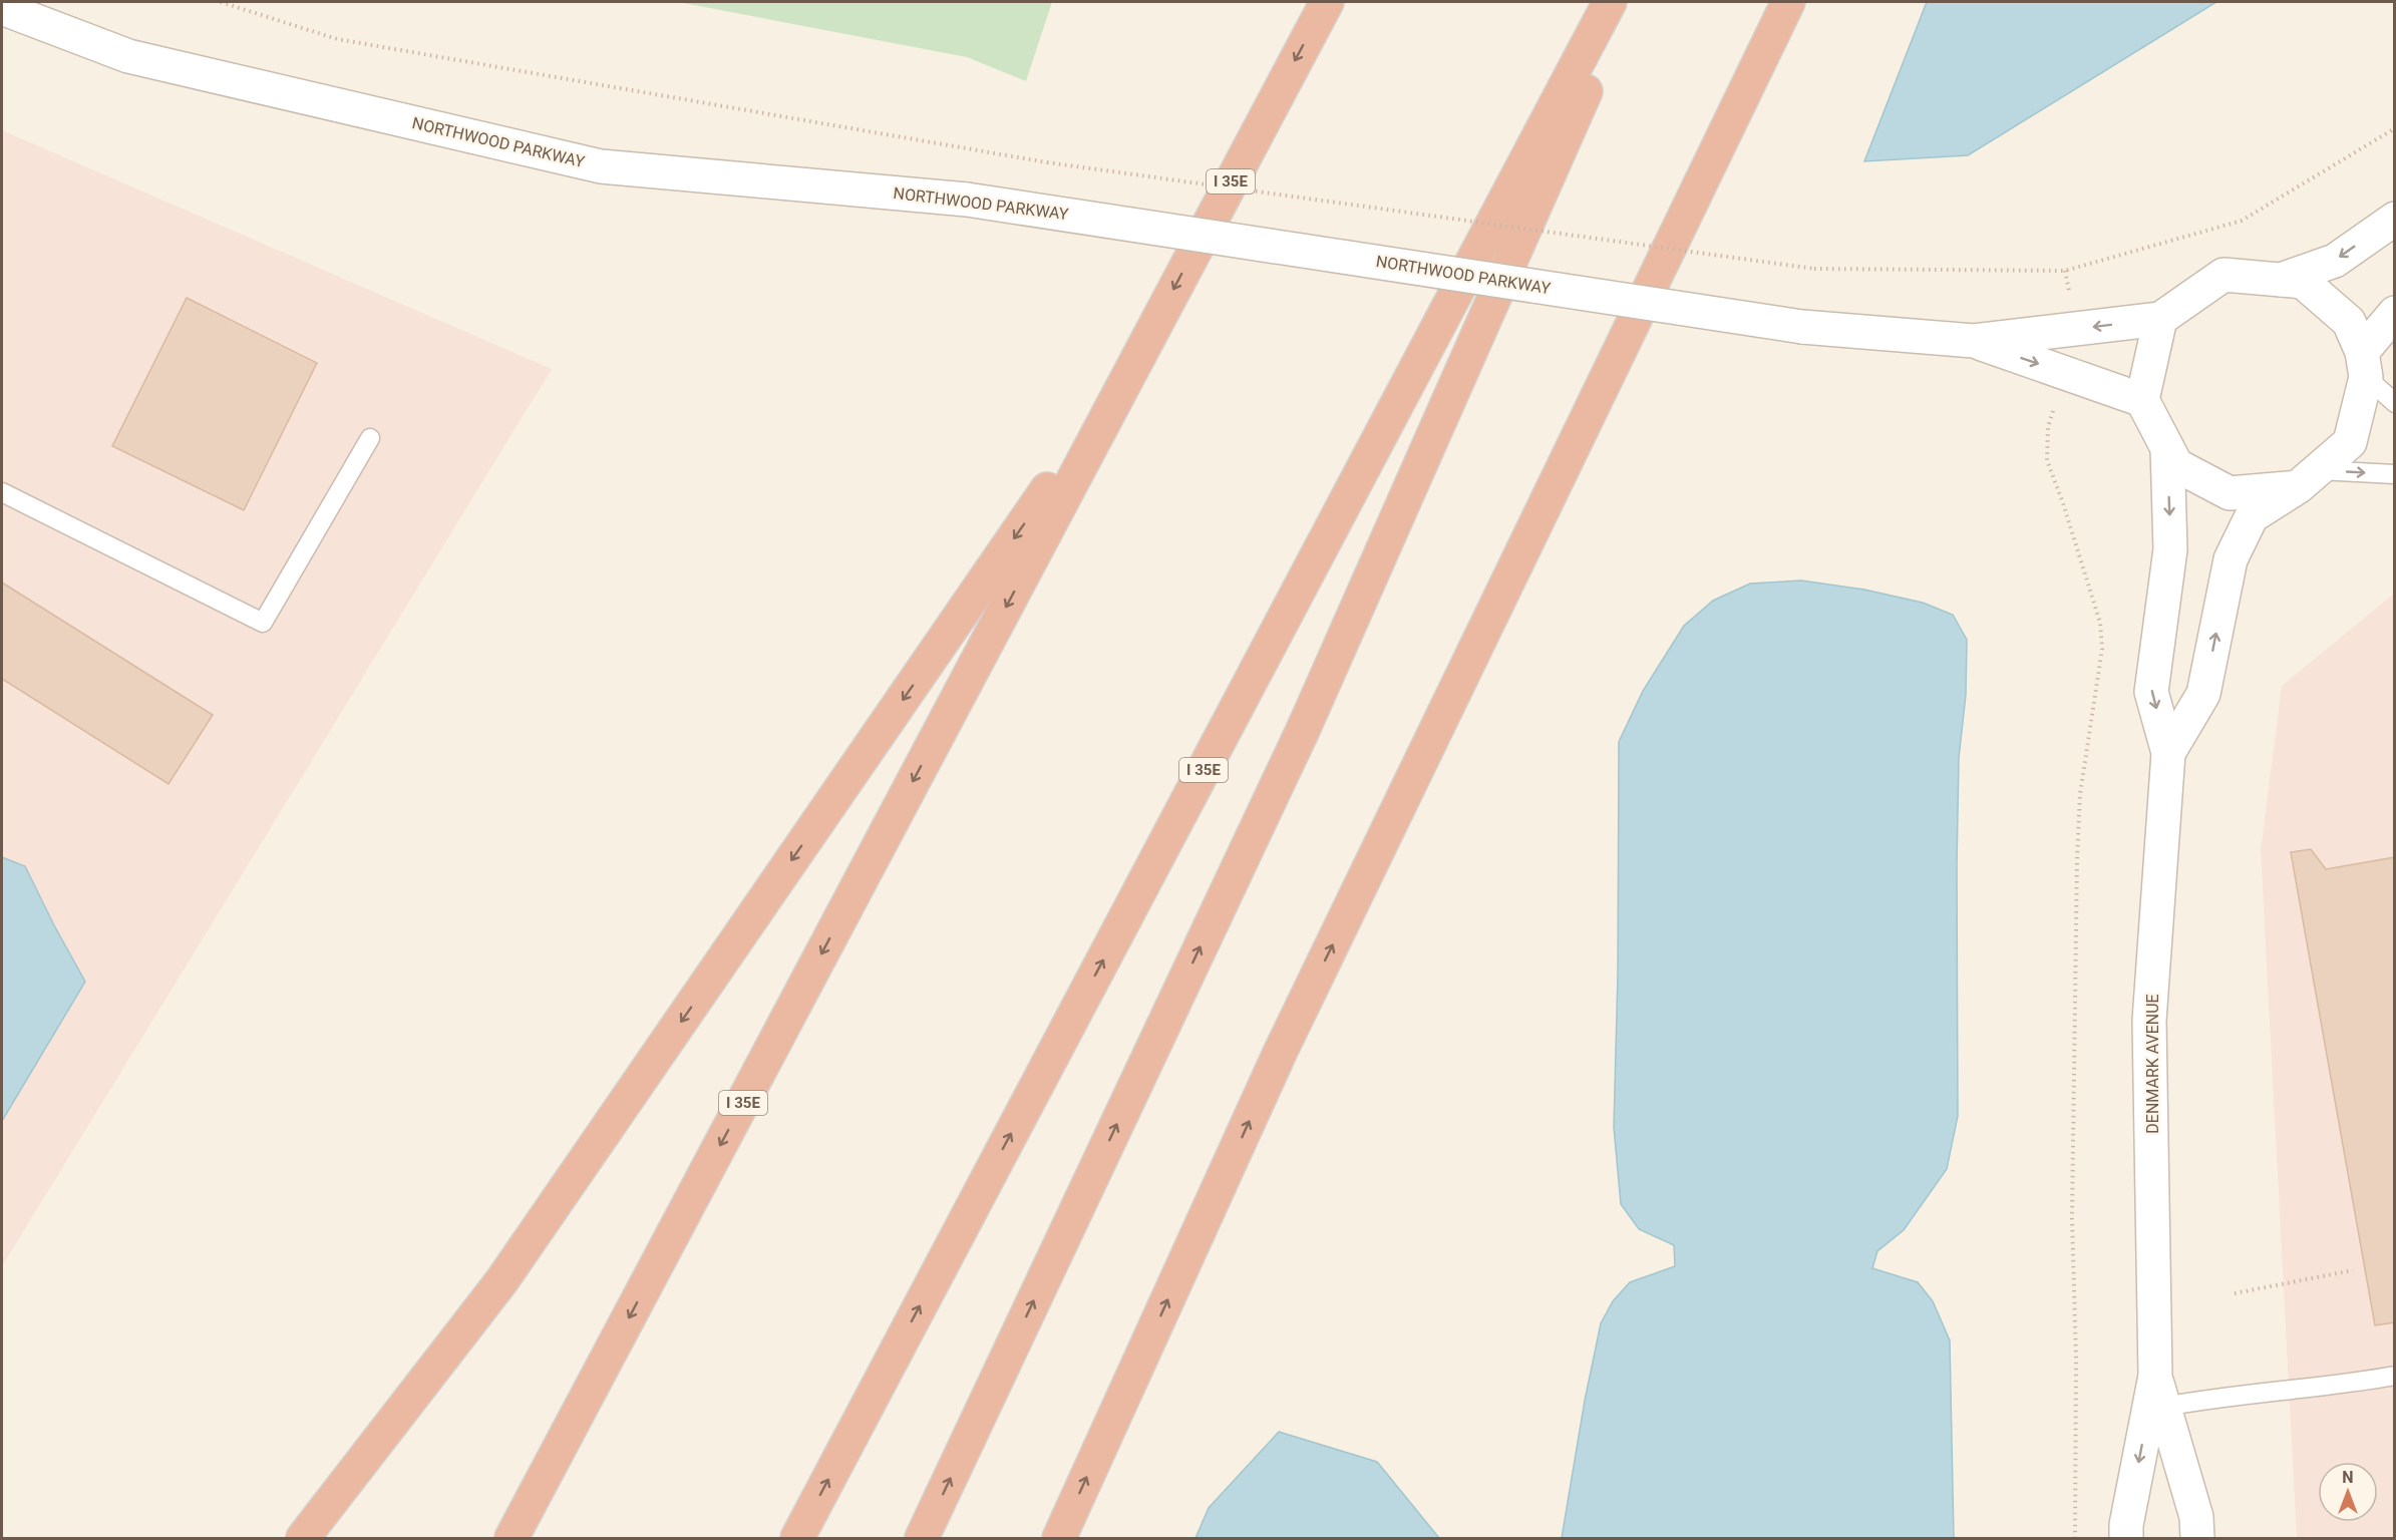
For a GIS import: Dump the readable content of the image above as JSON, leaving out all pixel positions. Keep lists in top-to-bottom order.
{
  "streets": {
    "highway": ["I 35E"],
    "street": ["NORTHWOOD PARKWAY", "DENMARK AVENUE"]
  },
  "north": "top"
}
